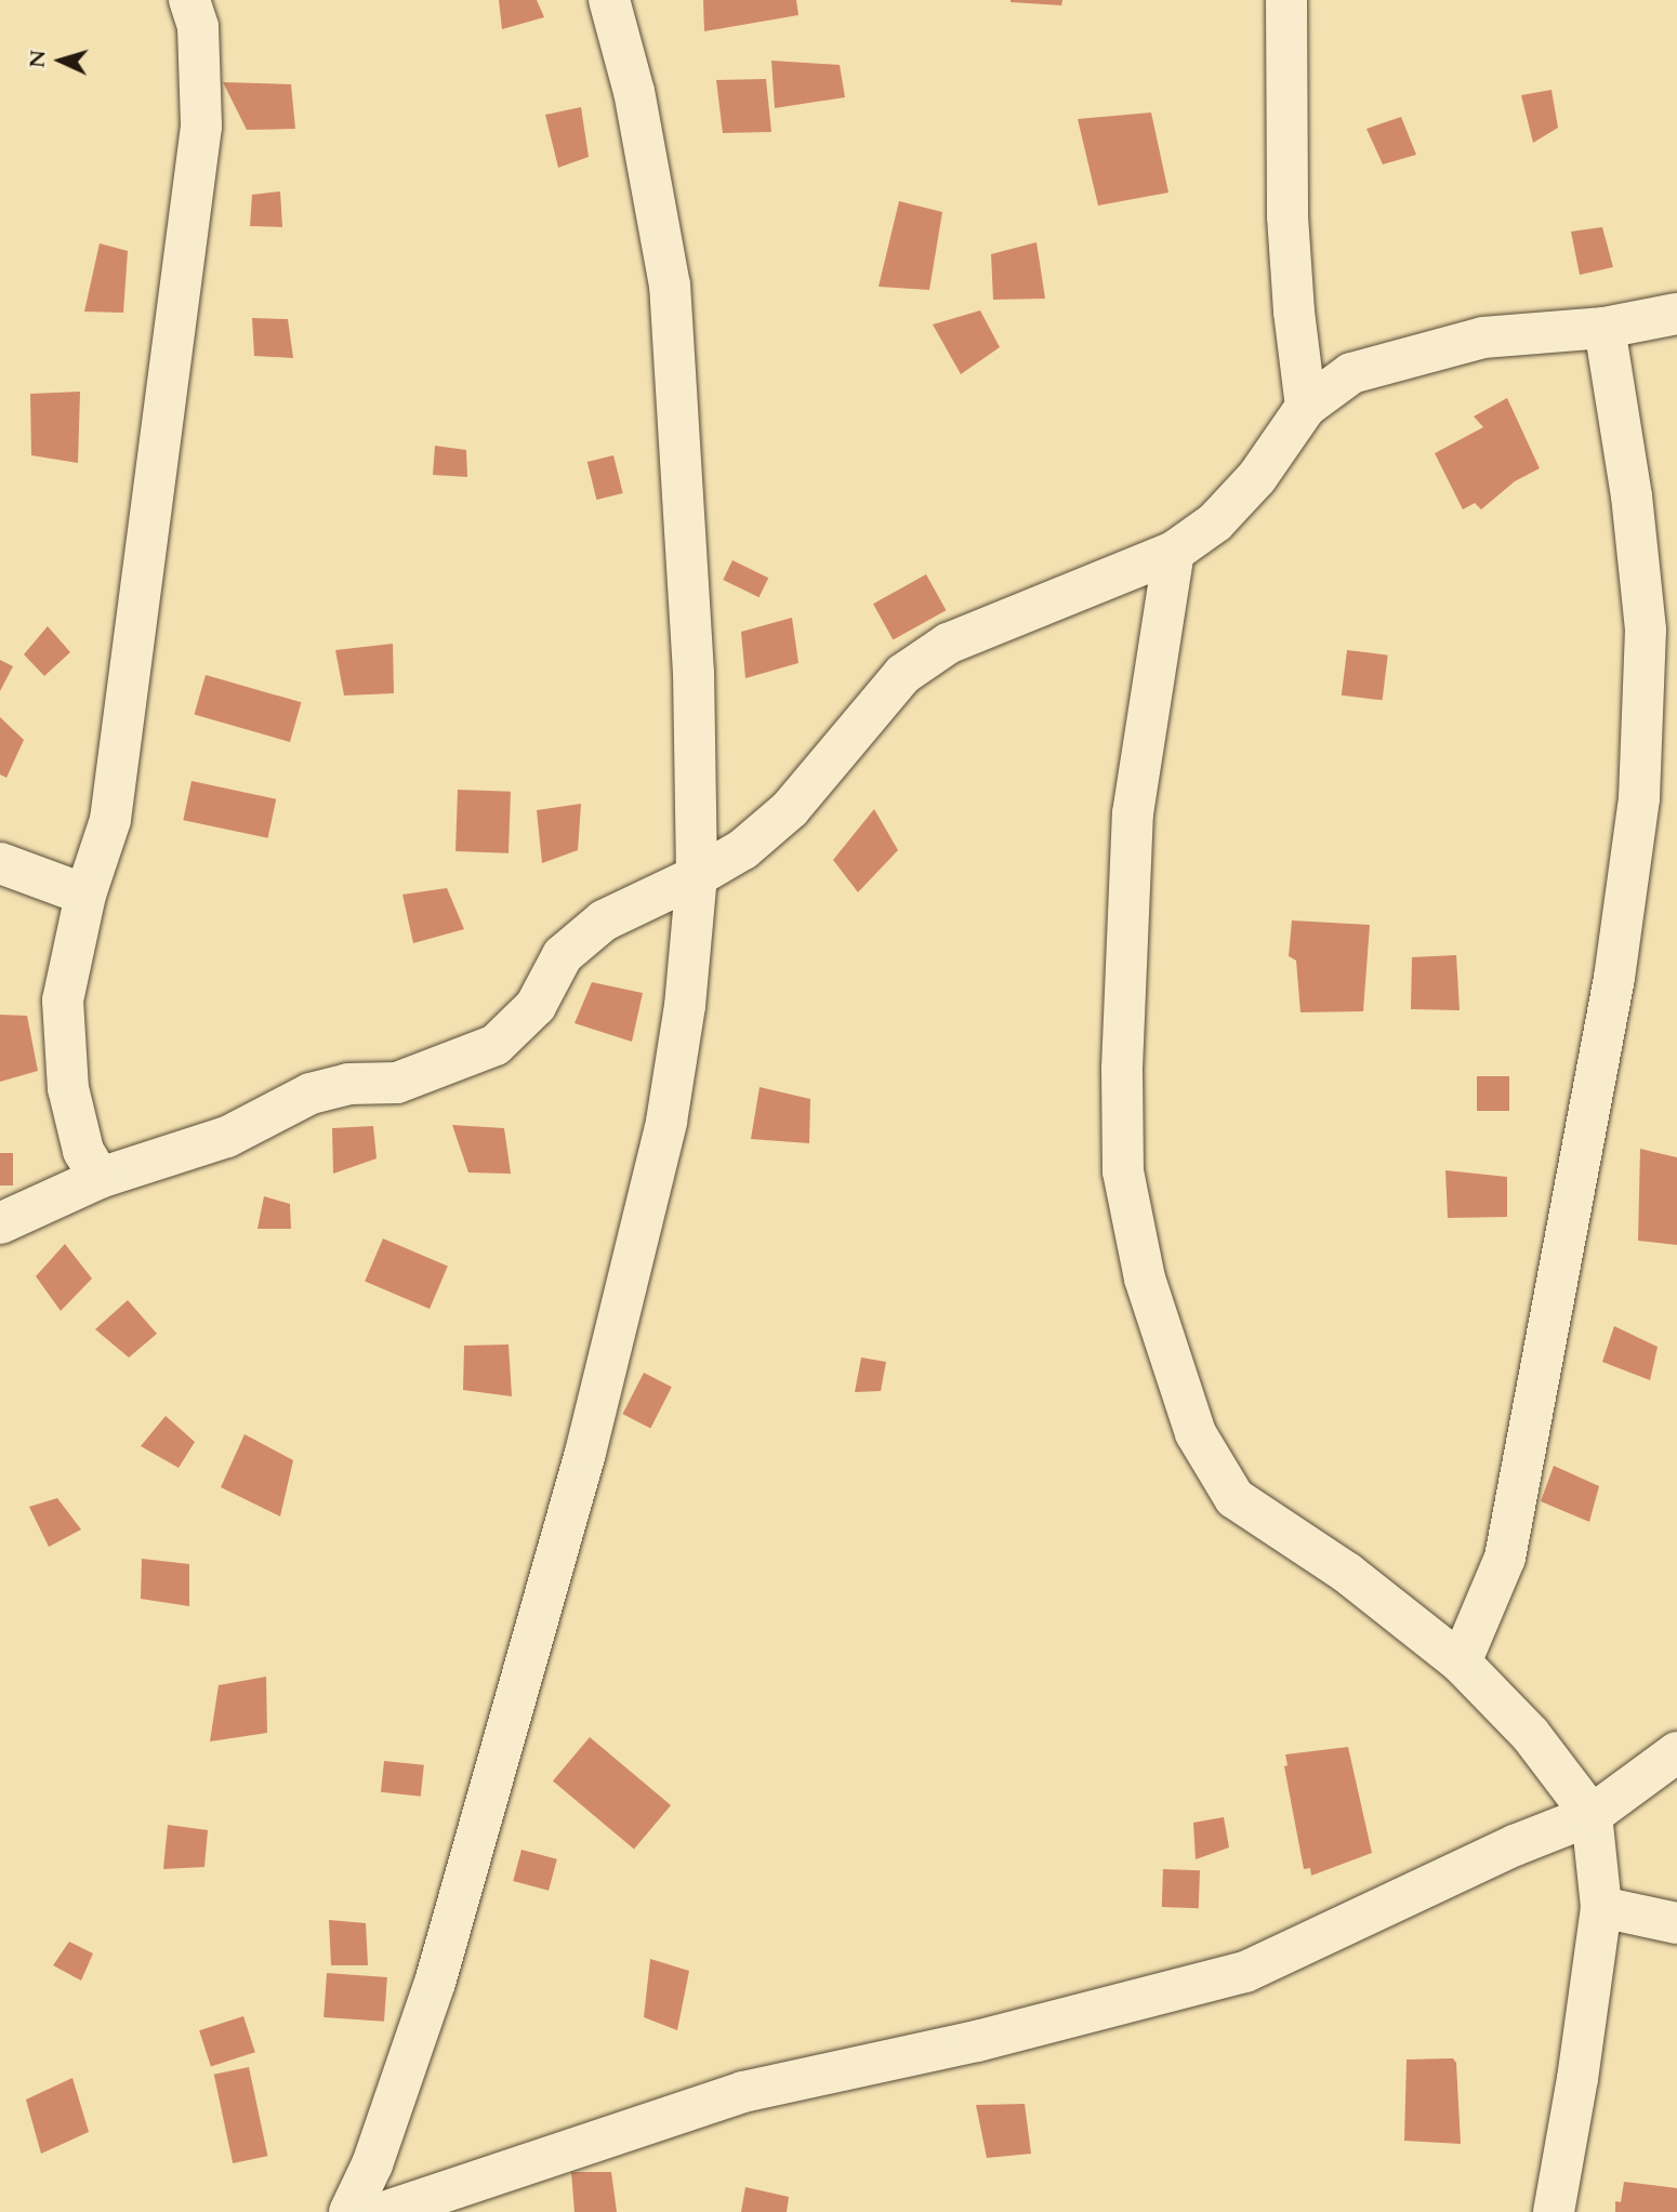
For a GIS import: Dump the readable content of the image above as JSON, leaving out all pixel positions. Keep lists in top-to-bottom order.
{
  "north": "left"
}
